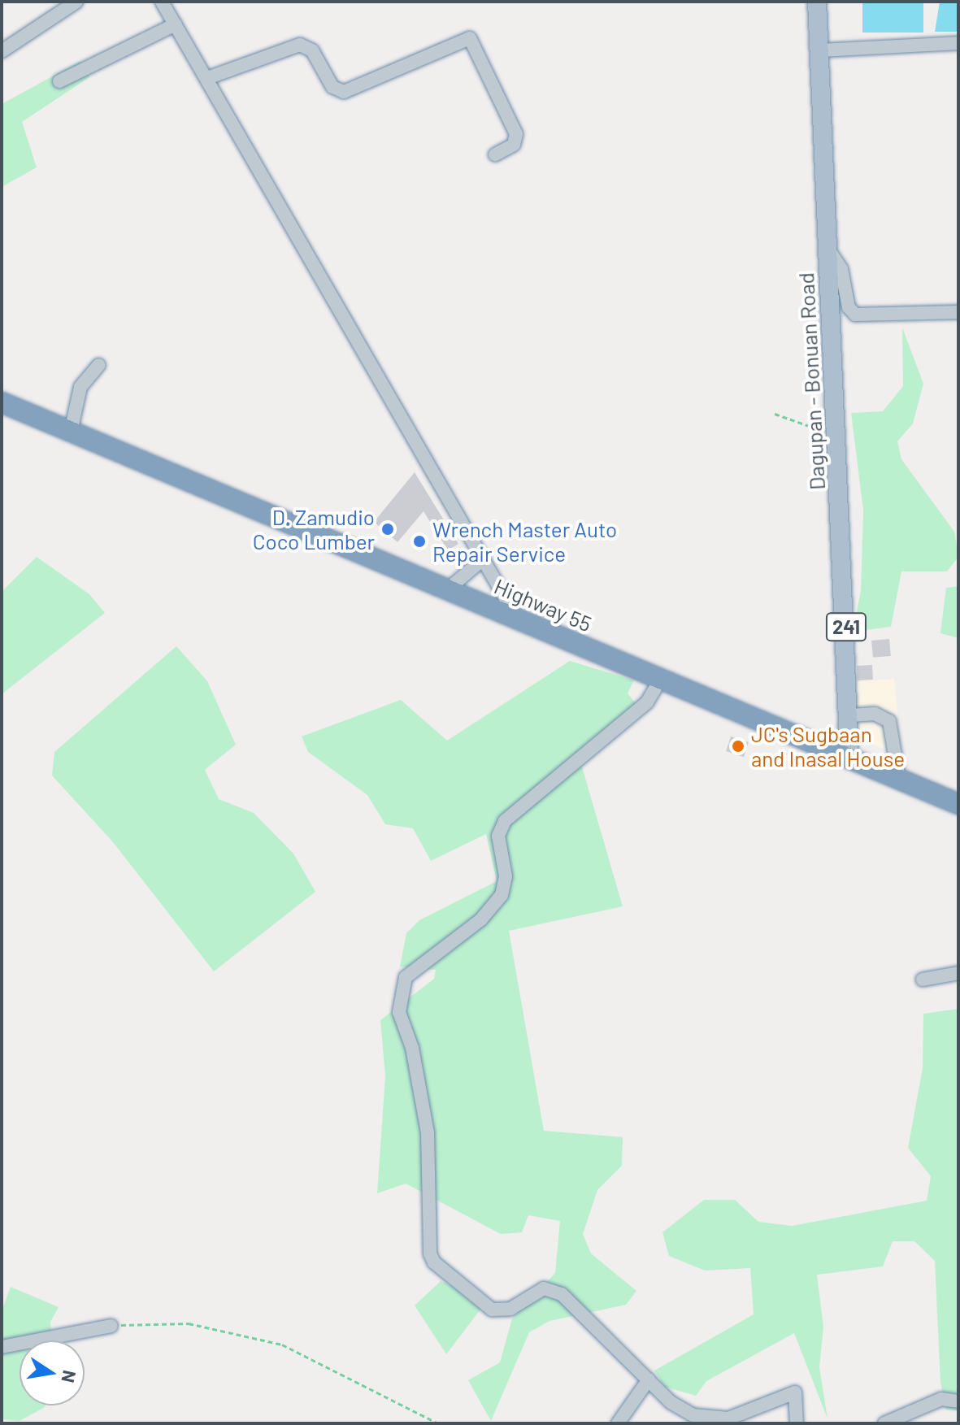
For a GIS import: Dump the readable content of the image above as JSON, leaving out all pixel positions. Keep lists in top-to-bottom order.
{
  "streets": {
    "highway": ["Highway 55"],
    "main road": ["Dagupan - Bonuan Road", "241"]
  },
  "crossings": [
    ["Dagupan - Bonuan Road", "Highway 55"]
  ],
  "places": ["D. Zamudio Coco Lumber", "Wrench Master Auto Repair Service", "JC's Sugbaan and Inasal House"],
  "north": "right"
}
